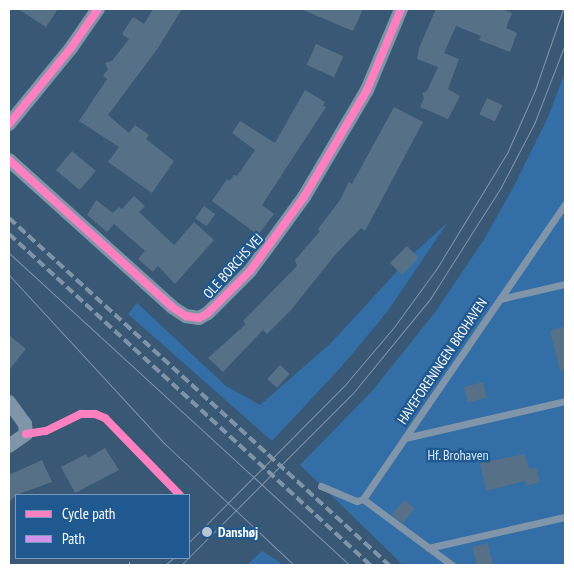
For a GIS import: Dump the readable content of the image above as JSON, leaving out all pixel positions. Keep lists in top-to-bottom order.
{
  "streets": {
    "street": ["OLE BORCHS VEJ"],
    "lane": ["HAVEFORENINGEN BROHAVEN"]
  },
  "parks": ["Hf. Brohaven"],
  "places": ["Danshøj"],
  "legend": ["Cycle path", "Path"]
}
